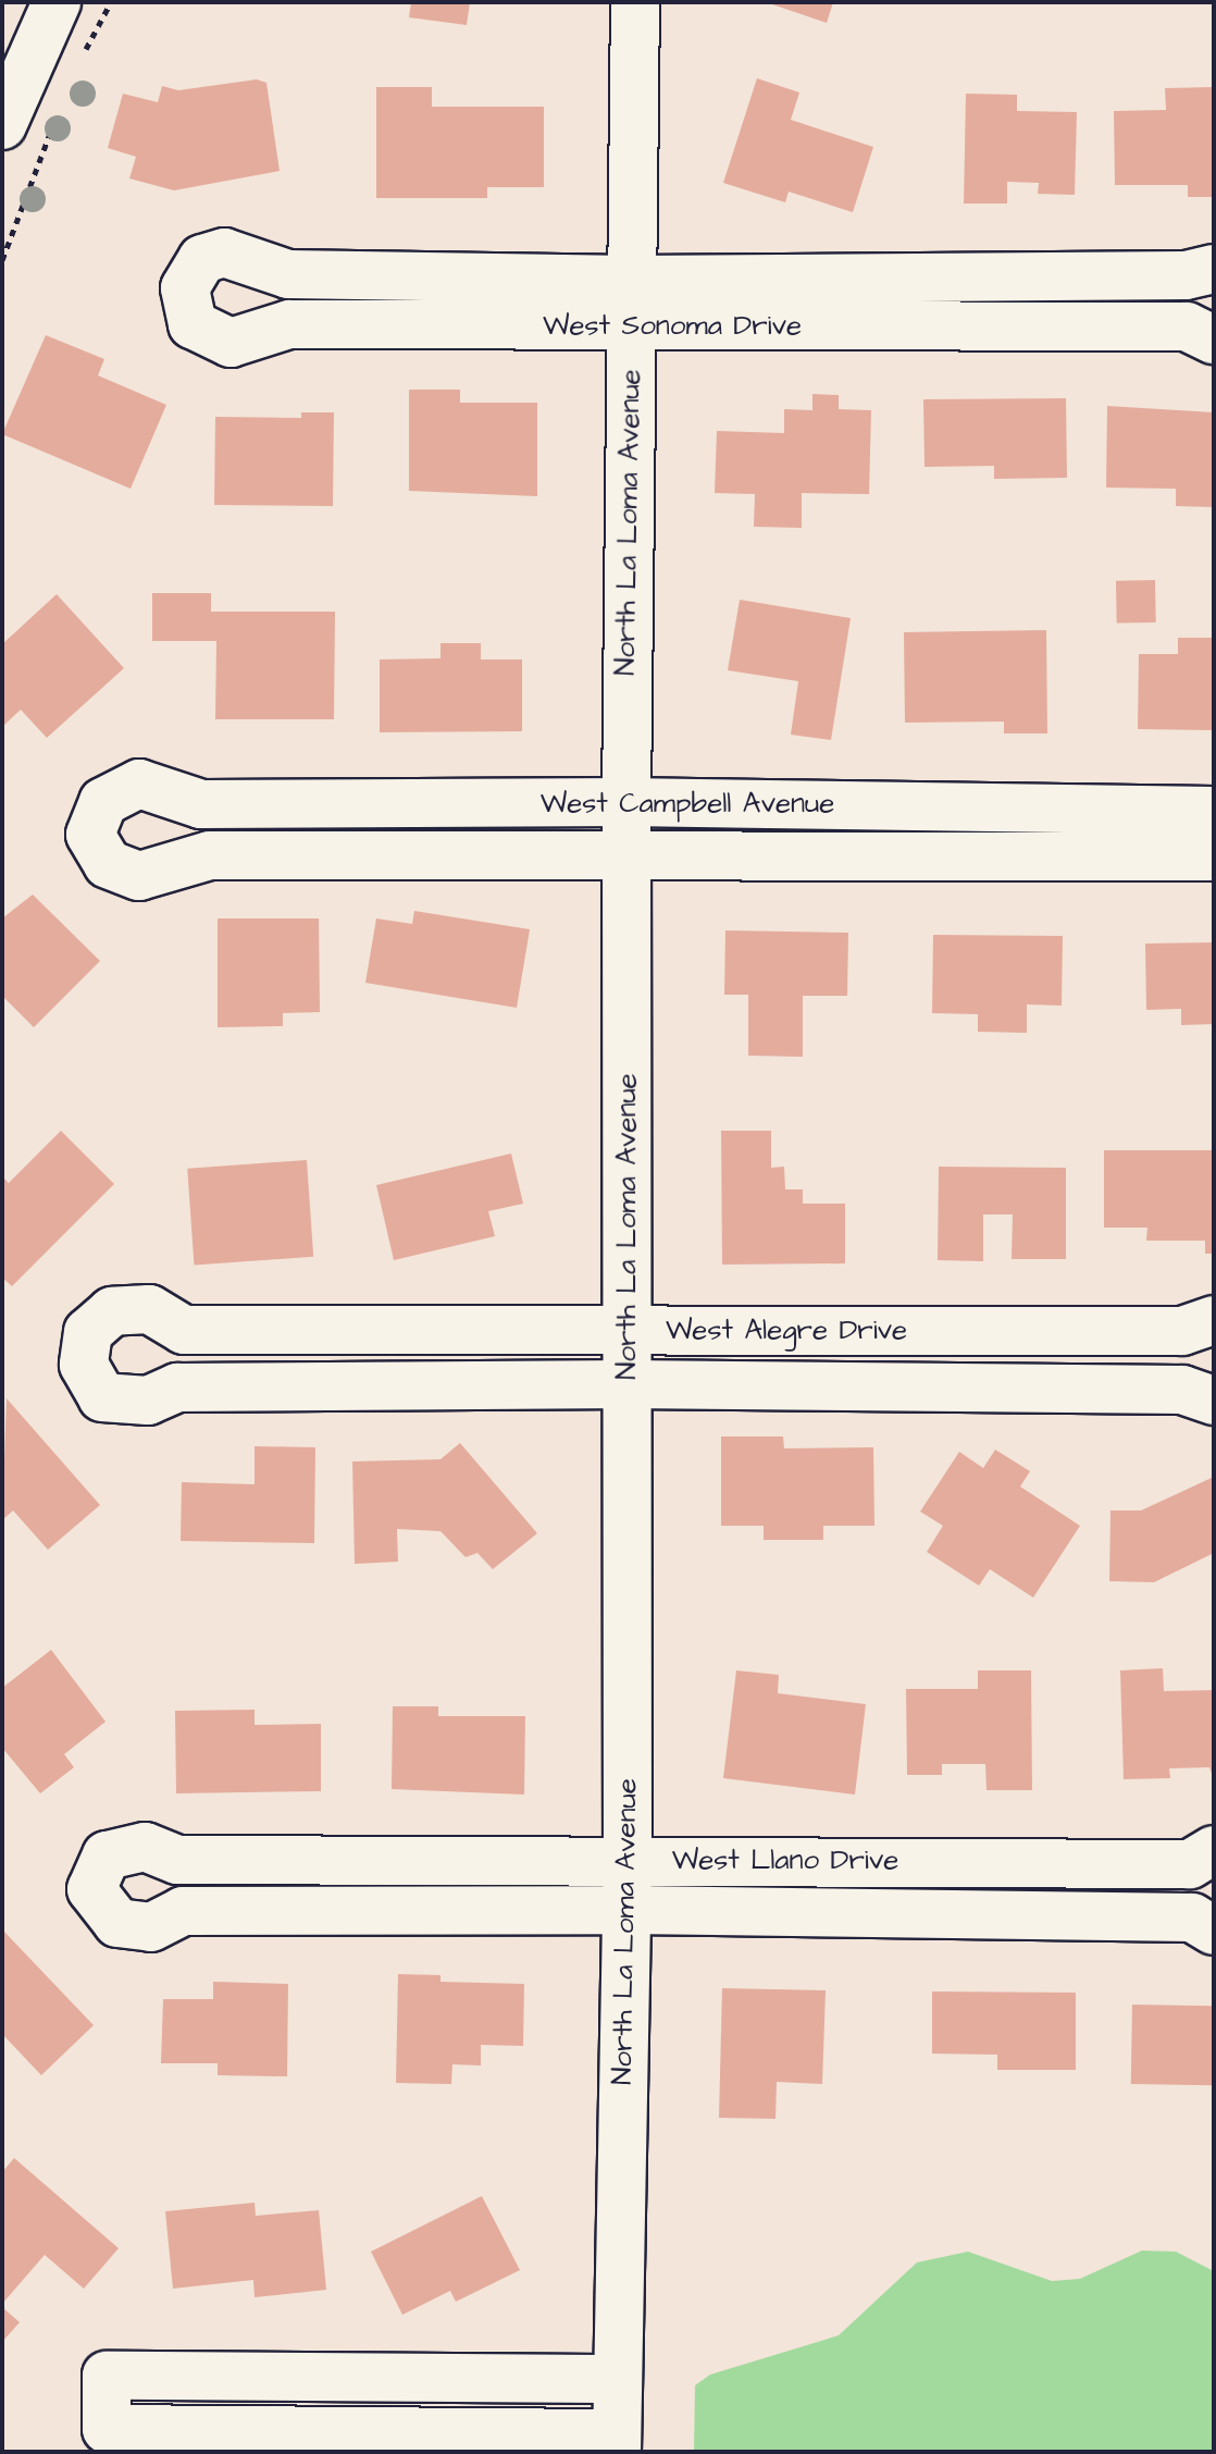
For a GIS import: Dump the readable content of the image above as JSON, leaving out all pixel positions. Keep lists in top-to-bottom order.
{
  "streets": {
    "street": [
      "West Sonoma Drive",
      "North La Loma Avenue",
      "West Campbell Avenue",
      "West Alegre Drive",
      "West Llano Drive"
    ]
  },
  "crossings": [
    ["West Sonoma Drive", "North La Loma Avenue"],
    ["North La Loma Avenue", "West Campbell Avenue"],
    ["North La Loma Avenue", "West Alegre Drive"],
    ["North La Loma Avenue", "West Llano Drive"]
  ]
}
